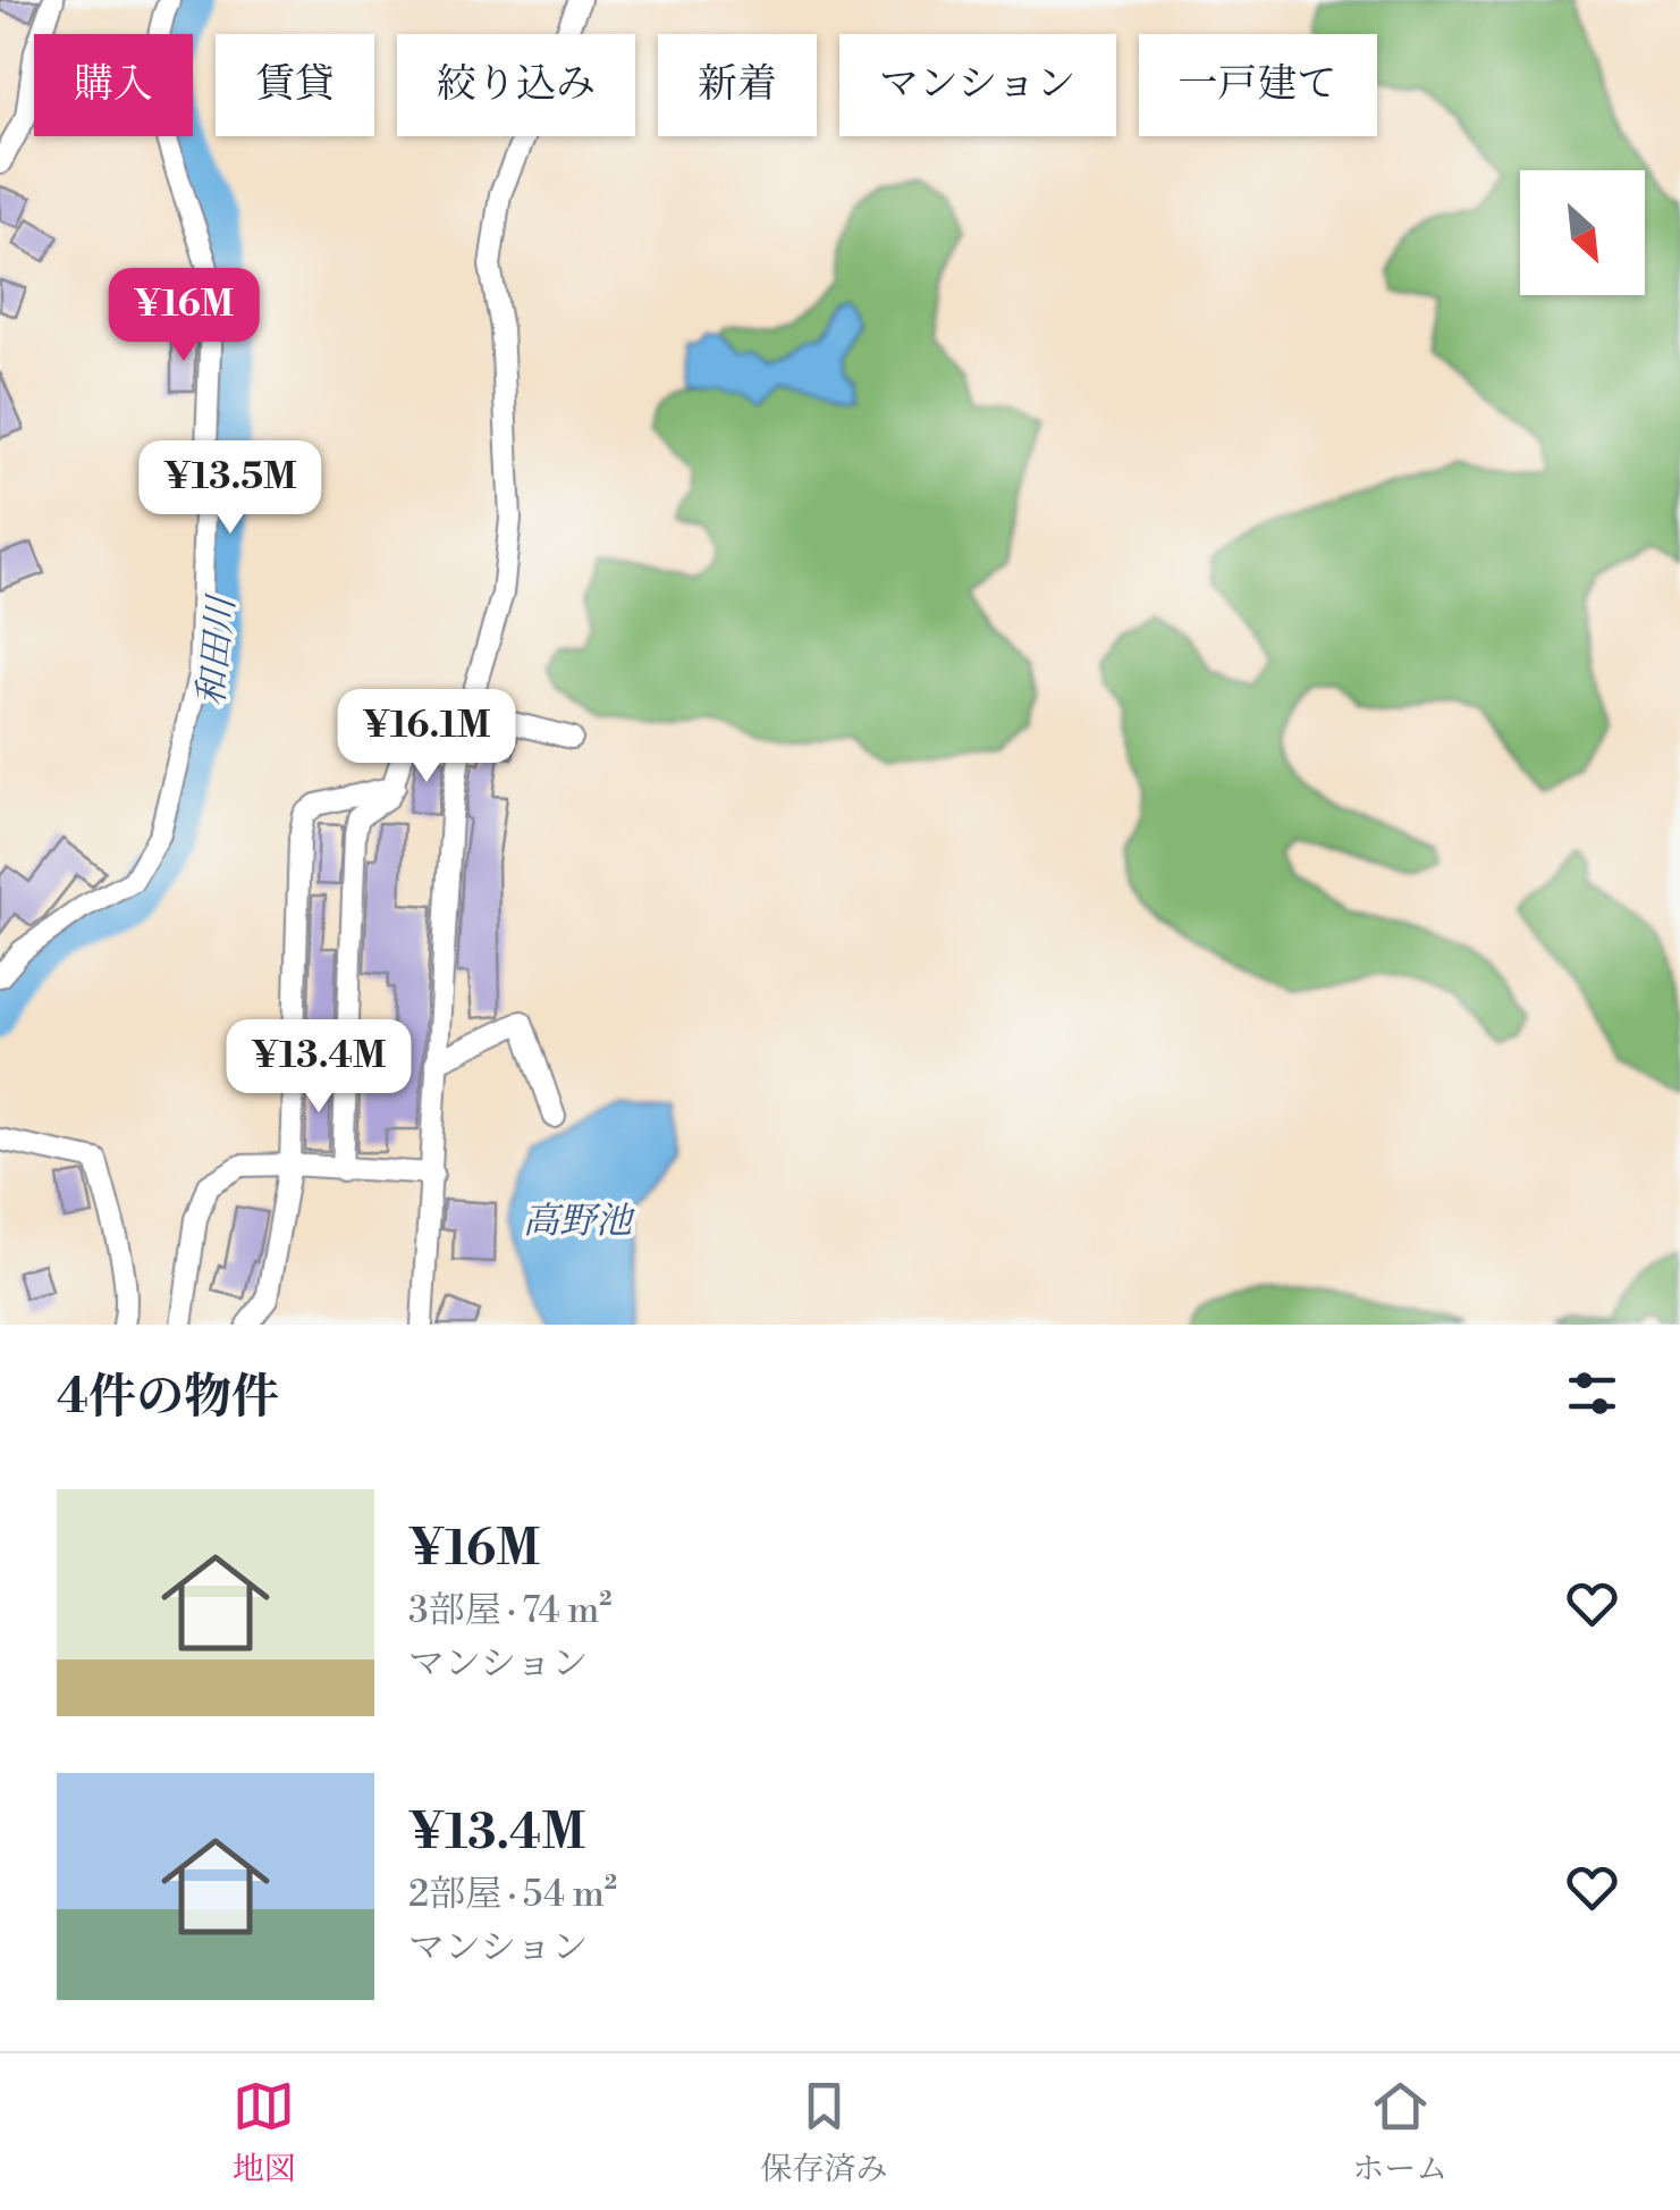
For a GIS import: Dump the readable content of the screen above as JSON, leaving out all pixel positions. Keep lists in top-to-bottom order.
{
  "water": ["和田川", "高野池"],
  "north": "bottom right",
  "page": {
    "chip": [
      "購入",
      "賃貸",
      "絞り込み",
      "新着",
      "マンション",
      "一戸建て"
    ],
    "price": [
      "¥16M",
      "¥13.5M",
      "¥16.1M",
      "¥13.4M"
    ],
    "heading": "4件の物件",
    "list": [
      {
        "name": "¥16M",
        "note": "3部屋 · 74 m² · マンション"
      },
      {
        "name": "¥13.4M",
        "note": "2部屋 · 54 m² · マンション"
      }
    ],
    "tabs": ["地図", "保存済み", "ホーム"]
  }
}
